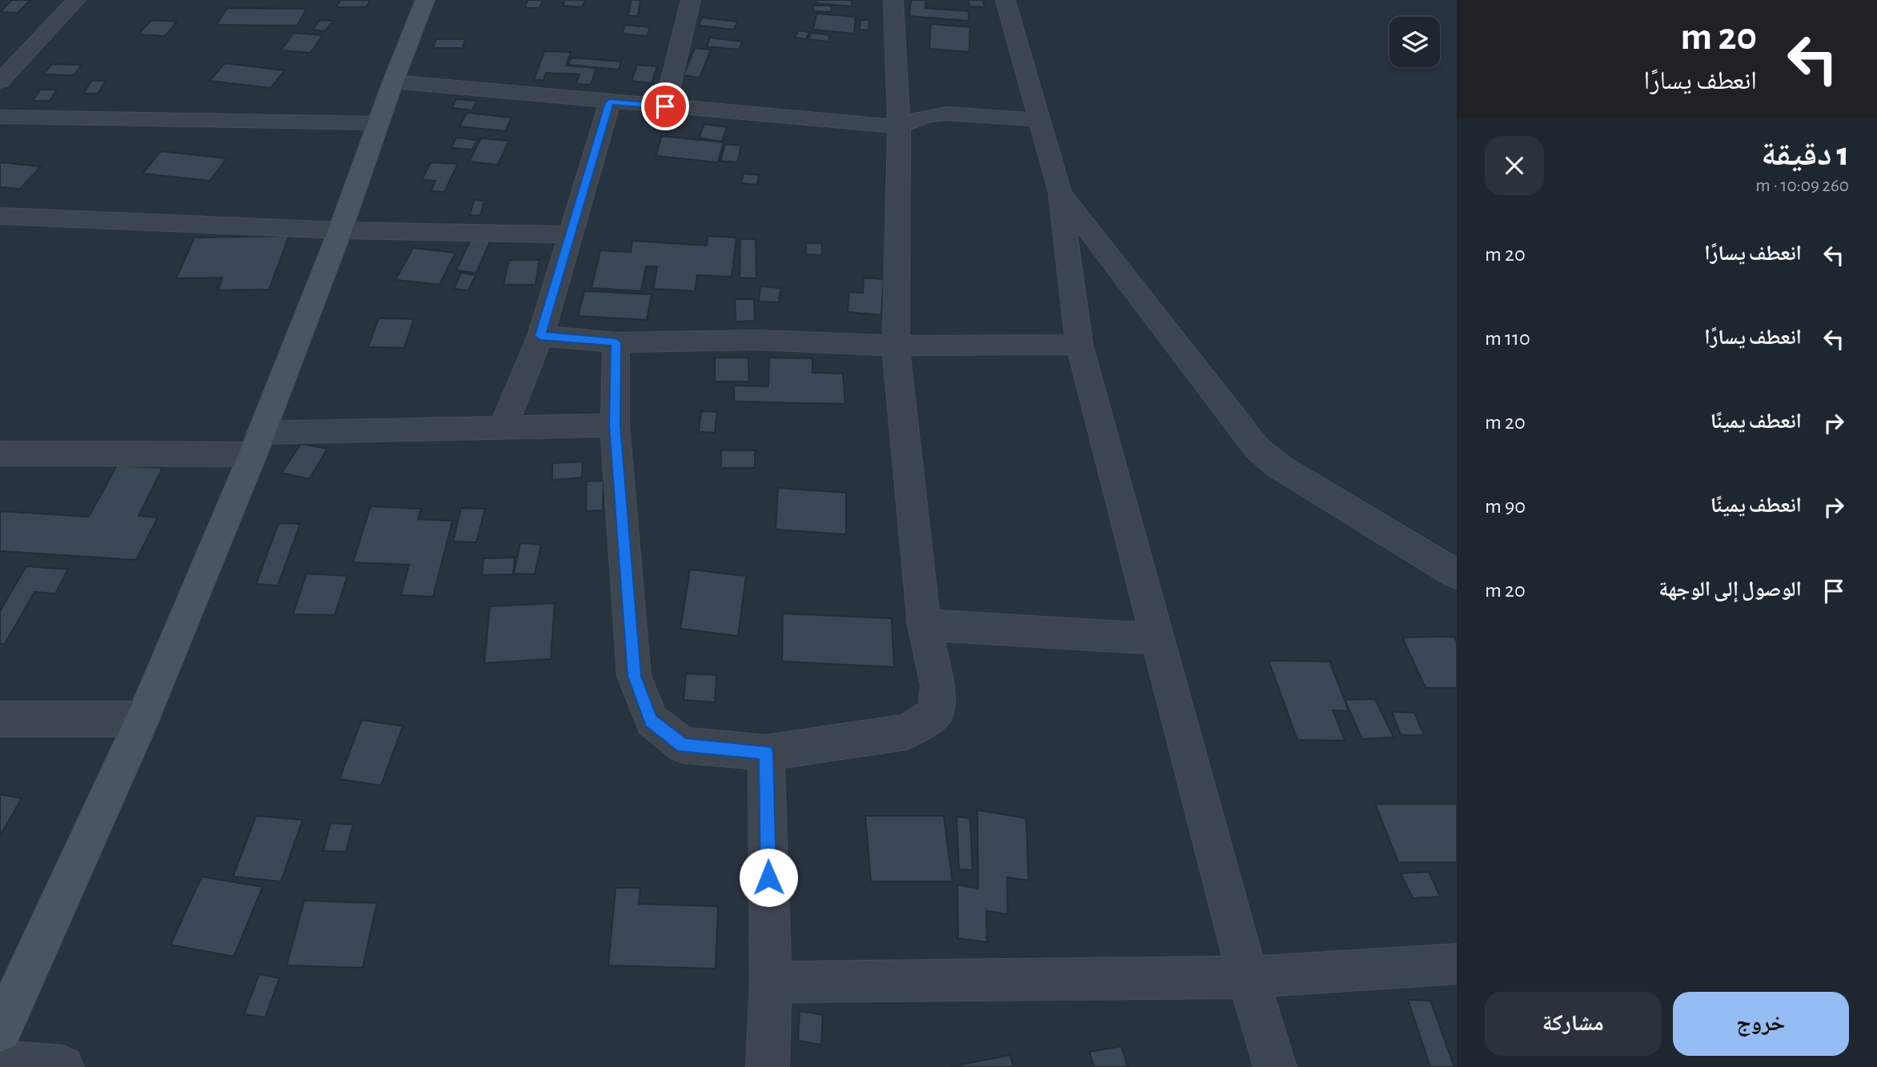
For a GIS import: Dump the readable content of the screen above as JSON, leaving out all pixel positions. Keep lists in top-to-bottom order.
{
  "page": {
    "turn": ["20 m", "انعطف يسارًا"],
    "heading": ["1 دقيقة", "260 m · 10:09"],
    "list": [
      {
        "name": "انعطف يسارًا",
        "value": "20 m"
      },
      {
        "name": "انعطف يسارًا",
        "value": "110 m"
      },
      {
        "name": "انعطف يمينًا",
        "value": "20 m"
      },
      {
        "name": "انعطف يمينًا",
        "value": "90 m"
      },
      {
        "name": "الوصول إلى الوجهة",
        "value": "20 m"
      }
    ],
    "buttons": ["خروج", "مشاركة"]
  }
}
